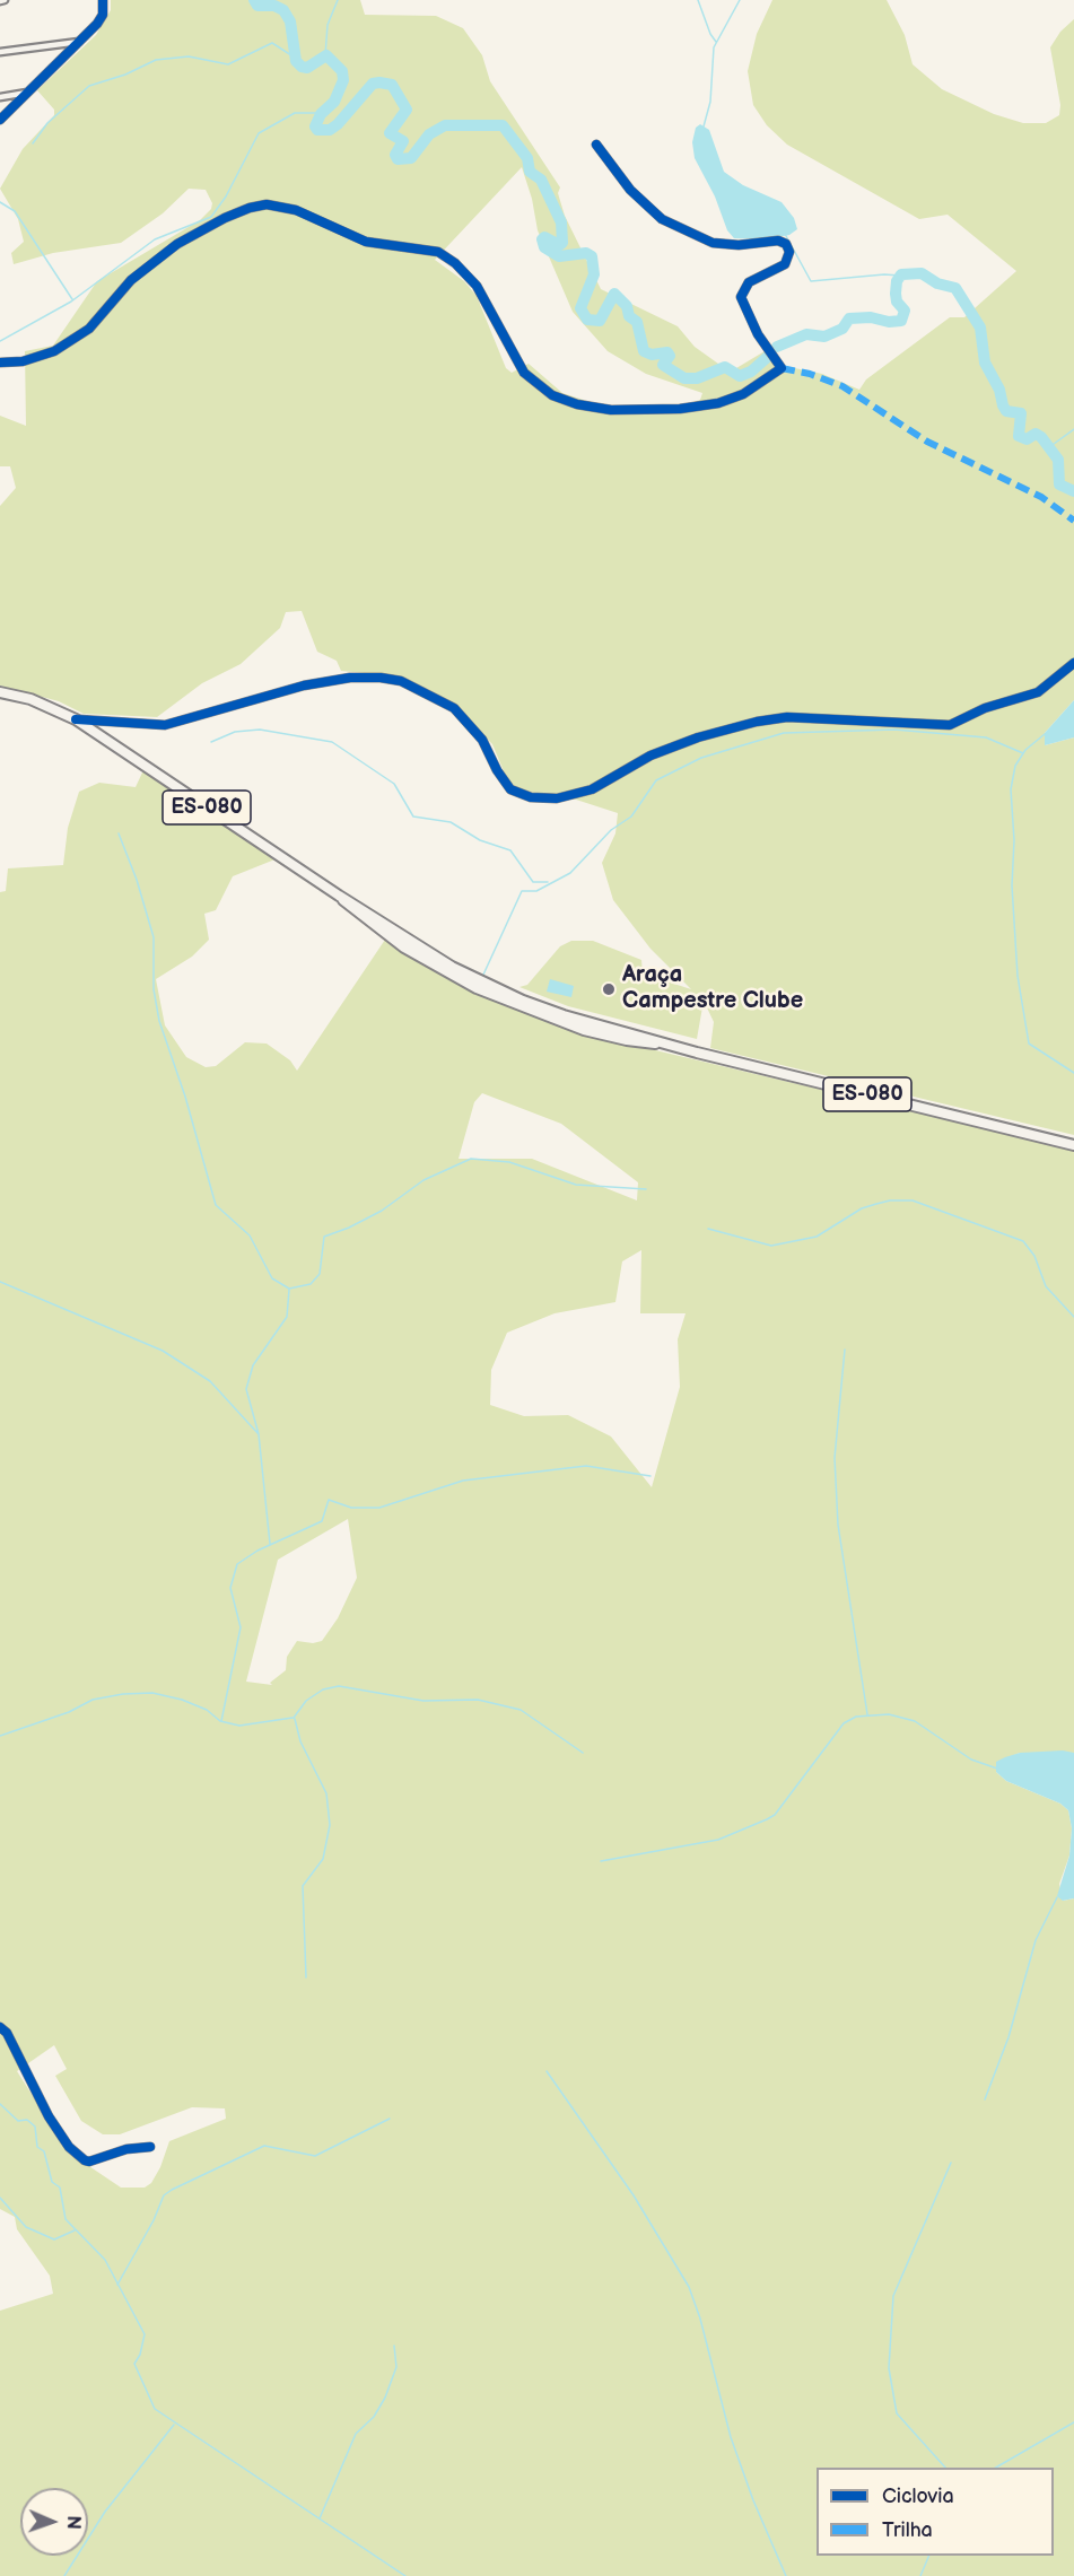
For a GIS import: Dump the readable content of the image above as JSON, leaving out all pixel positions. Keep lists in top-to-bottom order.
{
  "streets": {
    "main road": ["ES-080"]
  },
  "places": ["Araça Campestre Clube"],
  "legend": ["Ciclovia", "Trilha"],
  "north": "right"
}
